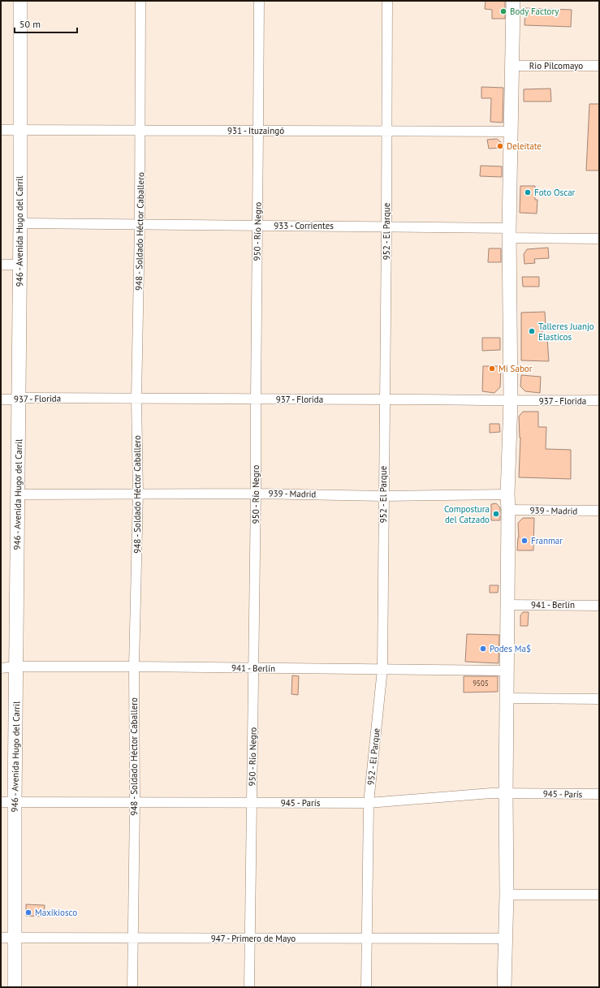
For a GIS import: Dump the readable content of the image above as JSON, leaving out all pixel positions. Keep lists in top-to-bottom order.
{
  "streets": {
    "main road": ["946 - Avenida Hugo del Carril"],
    "street": [
      "Rio Pilcomayo",
      "931 - Ituzaingó",
      "933 - Corrientes",
      "948 - Soldado Héctor Caballero",
      "950 - Río Negro",
      "952 - El Parque",
      "937 - Florida",
      "939 - Madrid",
      "941 - Berlín",
      "945 - París",
      "947 - Primero de Mayo"
    ]
  },
  "crossings": [
    ["931 - Ituzaingó", "946 - Avenida Hugo del Carril"],
    ["931 - Ituzaingó", "948 - Soldado Héctor Caballero"],
    ["931 - Ituzaingó", "950 - Río Negro"],
    ["931 - Ituzaingó", "952 - El Parque"],
    ["933 - Corrientes", "946 - Avenida Hugo del Carril"],
    ["933 - Corrientes", "948 - Soldado Héctor Caballero"],
    ["933 - Corrientes", "950 - Río Negro"],
    ["933 - Corrientes", "952 - El Parque"],
    ["946 - Avenida Hugo del Carril", "937 - Florida"],
    ["946 - Avenida Hugo del Carril", "939 - Madrid"],
    ["946 - Avenida Hugo del Carril", "941 - Berlín"],
    ["946 - Avenida Hugo del Carril", "945 - París"],
    ["946 - Avenida Hugo del Carril", "947 - Primero de Mayo"],
    ["948 - Soldado Héctor Caballero", "937 - Florida"],
    ["948 - Soldado Héctor Caballero", "939 - Madrid"],
    ["948 - Soldado Héctor Caballero", "941 - Berlín"],
    ["948 - Soldado Héctor Caballero", "945 - París"],
    ["948 - Soldado Héctor Caballero", "947 - Primero de Mayo"],
    ["950 - Río Negro", "937 - Florida"],
    ["950 - Río Negro", "939 - Madrid"],
    ["950 - Río Negro", "941 - Berlín"],
    ["950 - Río Negro", "945 - París"],
    ["950 - Río Negro", "947 - Primero de Mayo"],
    ["952 - El Parque", "937 - Florida"],
    ["952 - El Parque", "939 - Madrid"],
    ["952 - El Parque", "941 - Berlín"],
    ["952 - El Parque", "945 - París"],
    ["952 - El Parque", "947 - Primero de Mayo"]
  ],
  "places": [
    "Body Factory",
    "Deleitate",
    "Foto Oscar",
    "Talleres Juanjo Elasticos",
    "Mi Sabor",
    "Compostura del Catzado",
    "Franmar",
    "Podes Ma$",
    "Maxikiosco"
  ],
  "house_numbers": ["9505"],
  "scale_bar": "50 m"
}
